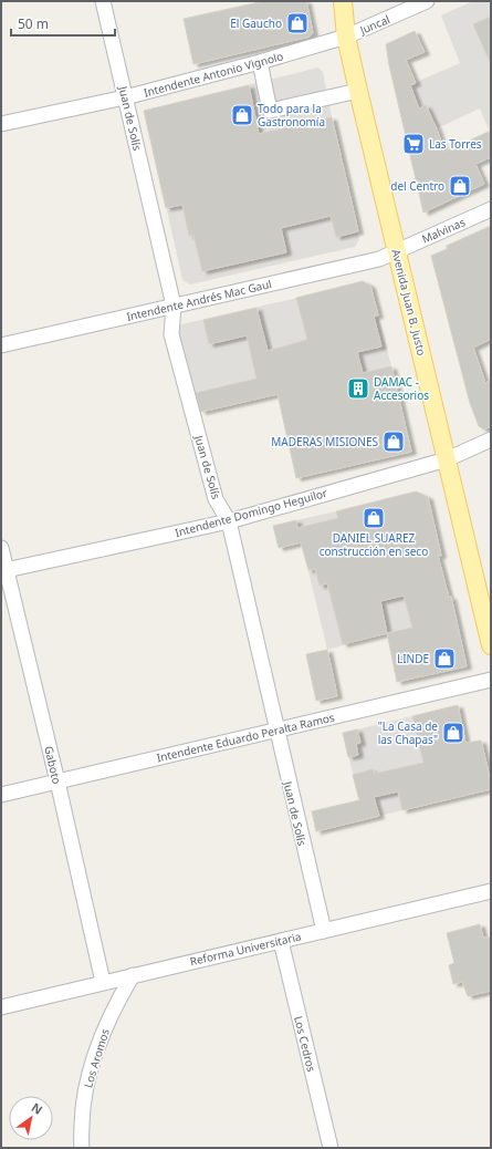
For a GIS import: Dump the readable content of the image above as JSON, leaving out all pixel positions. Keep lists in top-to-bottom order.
{
  "streets": {
    "main road": ["Avenida Juan B. Justo"],
    "street": [
      "Juncal",
      "Intendente Antonio Vignolo",
      "Juan de Solís",
      "Malvinas",
      "Intendente Andrés Mac Gaul",
      "Intendente Domingo Heguilor",
      "Intendente Eduardo Peralta Ramos",
      "Gaboto",
      "Reforma Universitaria",
      "Los Cedros",
      "Los Aromos"
    ]
  },
  "crossings": [
    ["Juncal", "Intendente Antonio Vignolo"],
    ["Juncal", "Avenida Juan B. Justo"],
    ["Intendente Antonio Vignolo", "Juan de Solís"],
    ["Intendente Antonio Vignolo", "Avenida Juan B. Justo"],
    ["Juan de Solís", "Intendente Andrés Mac Gaul"],
    ["Juan de Solís", "Intendente Domingo Heguilor"],
    ["Juan de Solís", "Intendente Eduardo Peralta Ramos"],
    ["Juan de Solís", "Reforma Universitaria"],
    ["Malvinas", "Intendente Andrés Mac Gaul"],
    ["Malvinas", "Avenida Juan B. Justo"],
    ["Intendente Andrés Mac Gaul", "Avenida Juan B. Justo"],
    ["Avenida Juan B. Justo", "Intendente Domingo Heguilor"],
    ["Intendente Domingo Heguilor", "Gaboto"],
    ["Intendente Eduardo Peralta Ramos", "Gaboto"],
    ["Gaboto", "Reforma Universitaria"],
    ["Reforma Universitaria", "Los Cedros"],
    ["Reforma Universitaria", "Los Aromos"]
  ],
  "places": {
    "shop": [
      "El Gaucho",
      "Todo para la Gastronomía",
      "del Centro",
      "MADERAS MISIONES",
      "DANIEL SUAREZ construcción en seco",
      "LINDE",
      "\"La Casa de las Chapas\""
    ],
    "supermarket": ["Las Torres"],
    "building": ["DAMAC - Accesorios"]
  },
  "scale_bar": "50 m",
  "north": "top right"
}
